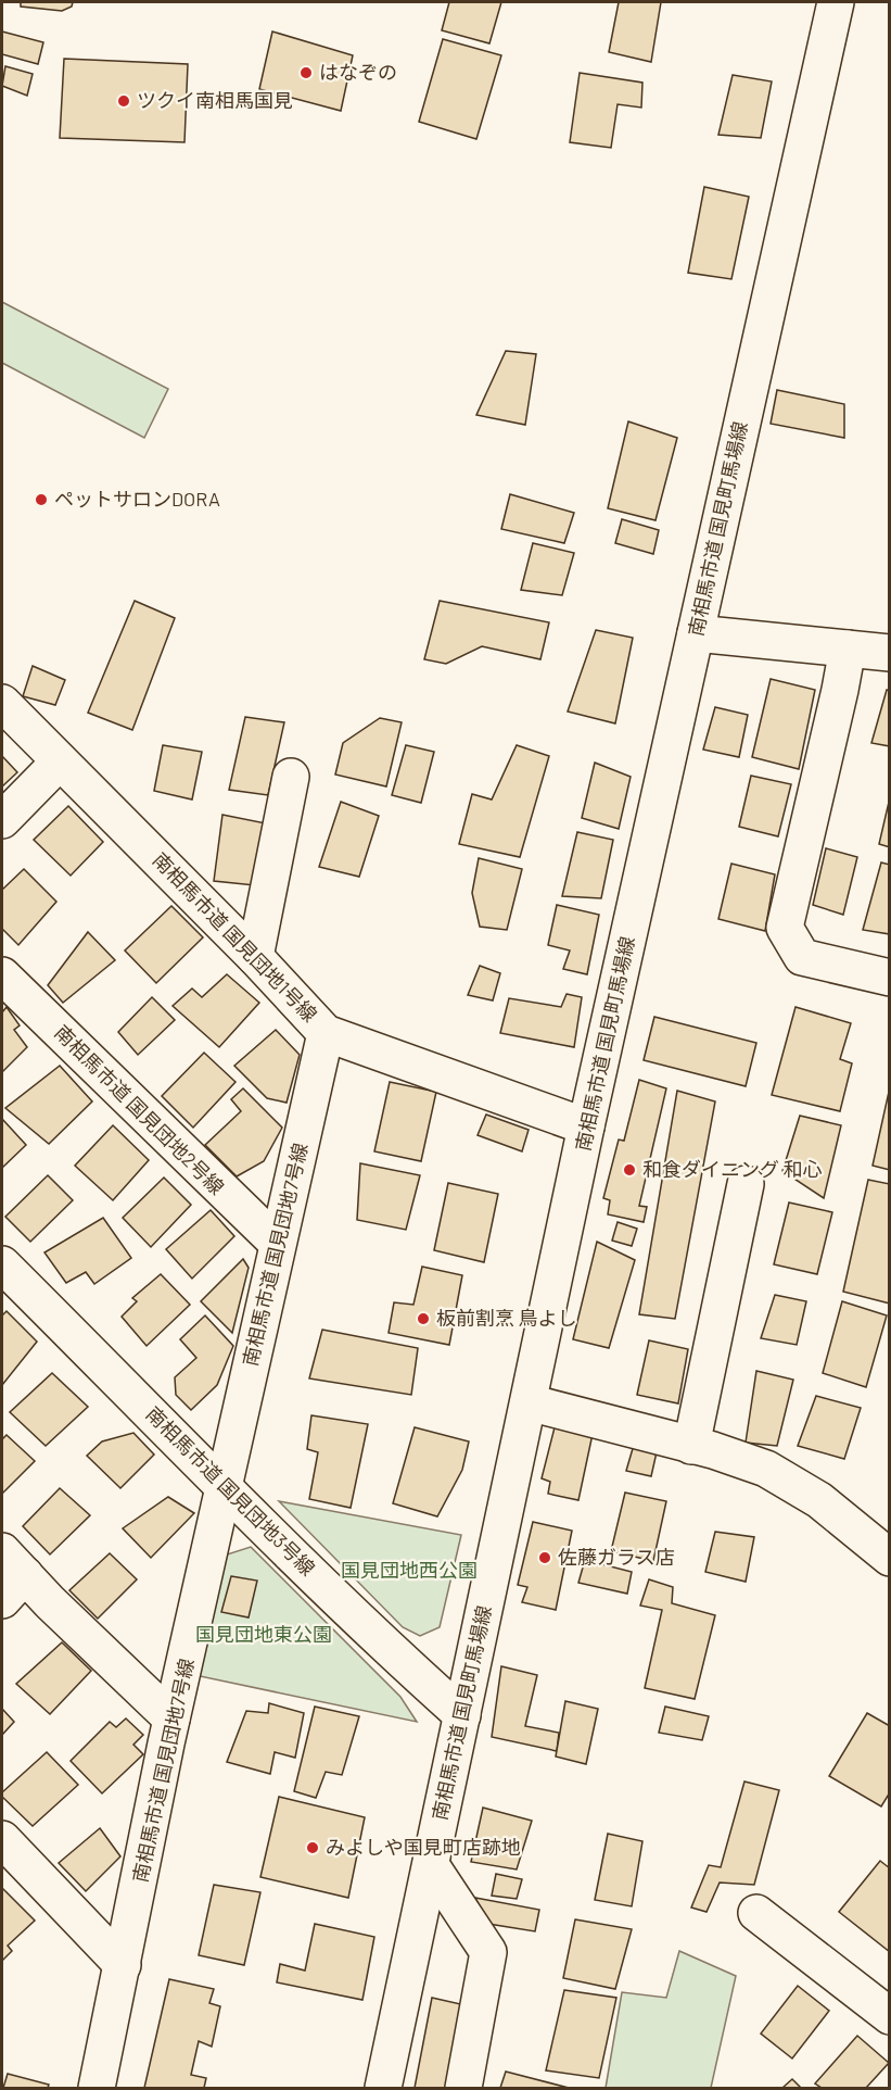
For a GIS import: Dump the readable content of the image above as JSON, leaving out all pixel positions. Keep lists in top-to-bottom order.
{
  "streets": {
    "street": [
      "南相馬市道 国見町馬場線",
      "南相馬市道 国見団地1号線",
      "南相馬市道 国見団地2号線",
      "南相馬市道 国見団地7号線",
      "南相馬市道 国見団地3号線"
    ]
  },
  "crossings": [
    ["南相馬市道 国見町馬場線", "南相馬市道 国見団地1号線"],
    ["南相馬市道 国見町馬場線", "南相馬市道 国見団地3号線"],
    ["南相馬市道 国見団地1号線", "南相馬市道 国見団地7号線"],
    ["南相馬市道 国見団地2号線", "南相馬市道 国見団地7号線"],
    ["南相馬市道 国見団地7号線", "南相馬市道 国見団地3号線"]
  ],
  "parks": ["国見団地西公園", "国見団地東公園"],
  "places": [
    "はなぞの",
    "ツクイ南相馬国見",
    "ペットサロンDORA",
    "和食ダイニング 和心",
    "板前割烹 鳥よし",
    "佐藤ガラス店",
    "みよしや国見町店跡地"
  ]
}
